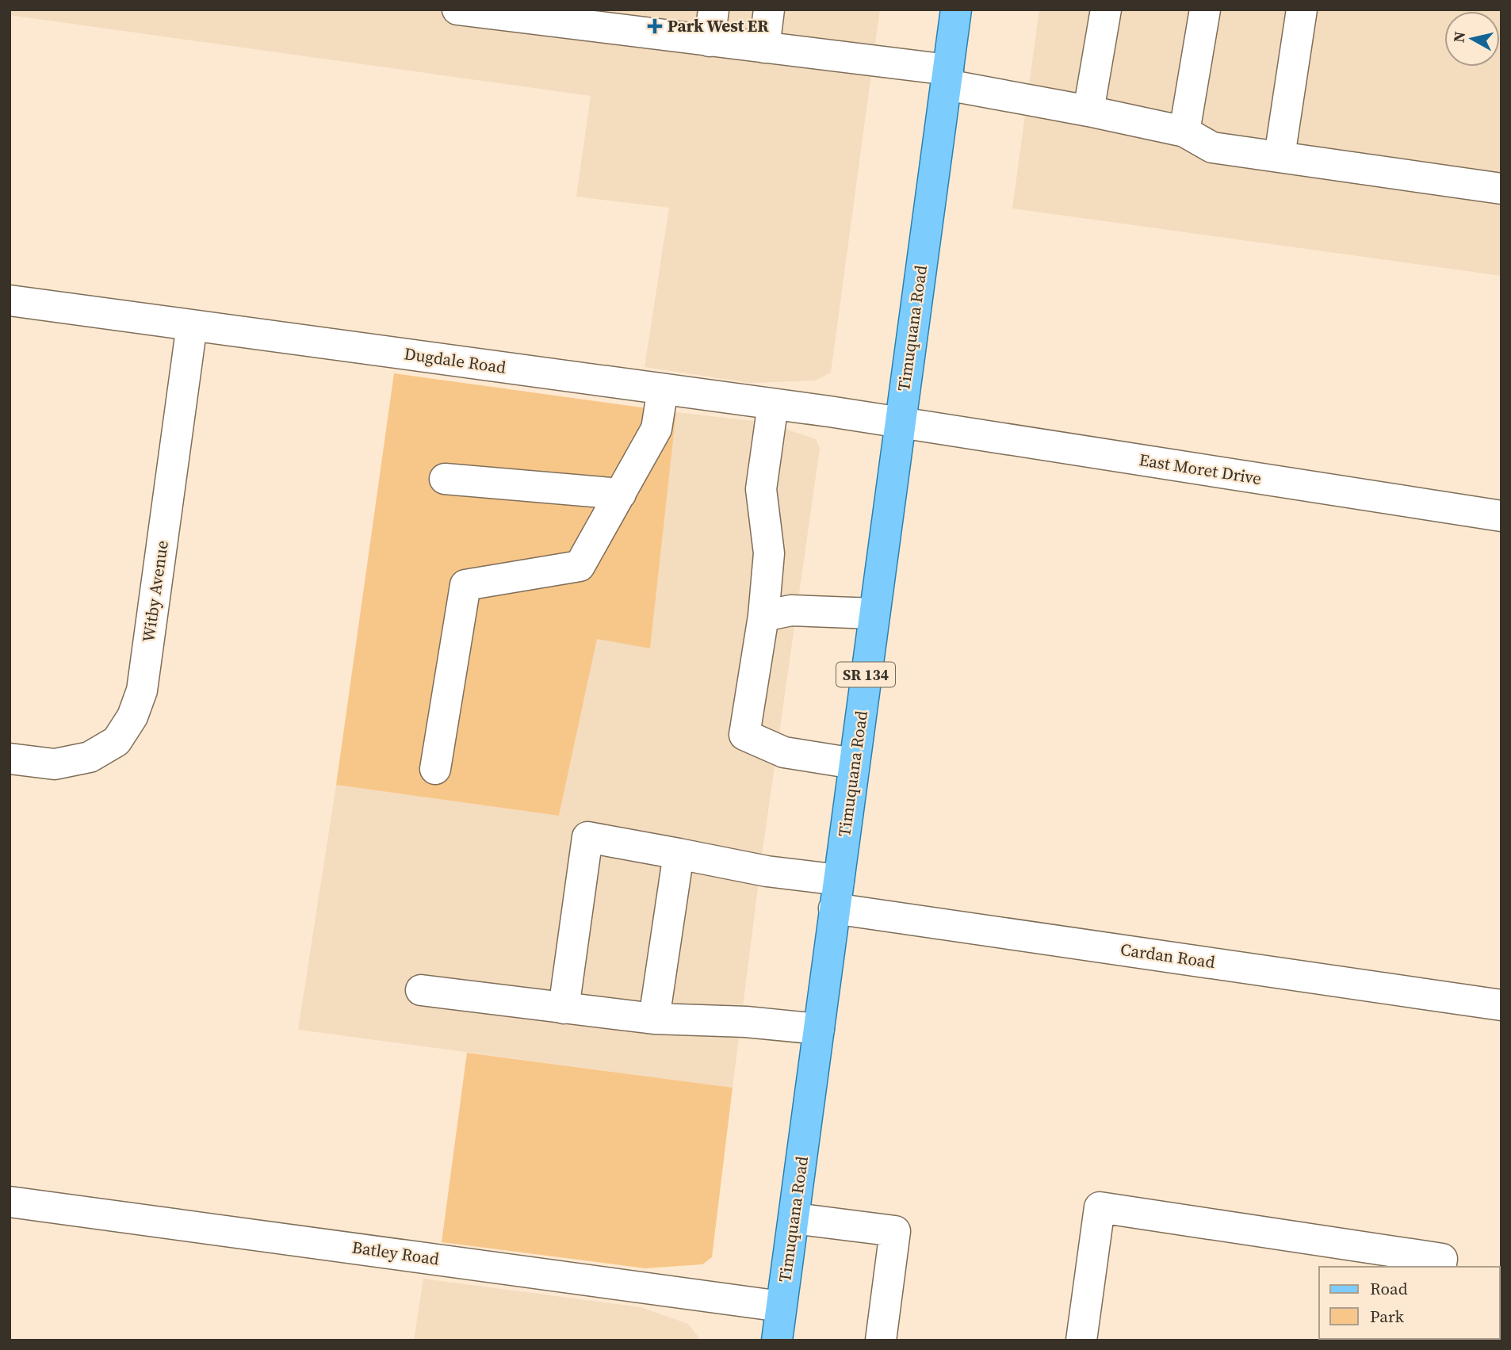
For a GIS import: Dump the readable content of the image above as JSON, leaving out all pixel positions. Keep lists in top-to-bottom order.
{
  "streets": {
    "main road": ["Timuquana Road", "SR 134"],
    "street": [
      "Dugdale Road",
      "East Moret Drive",
      "Witby Avenue",
      "Cardan Road",
      "Batley Road"
    ]
  },
  "crossings": [
    ["Timuquana Road", "Dugdale Road"],
    ["Timuquana Road", "East Moret Drive"],
    ["Timuquana Road", "Cardan Road"],
    ["Timuquana Road", "Batley Road"],
    ["Dugdale Road", "East Moret Drive"],
    ["Dugdale Road", "Witby Avenue"]
  ],
  "places": {
    "health": ["Park West ER"]
  },
  "legend": ["Road", "Park"],
  "north": "left"
}
